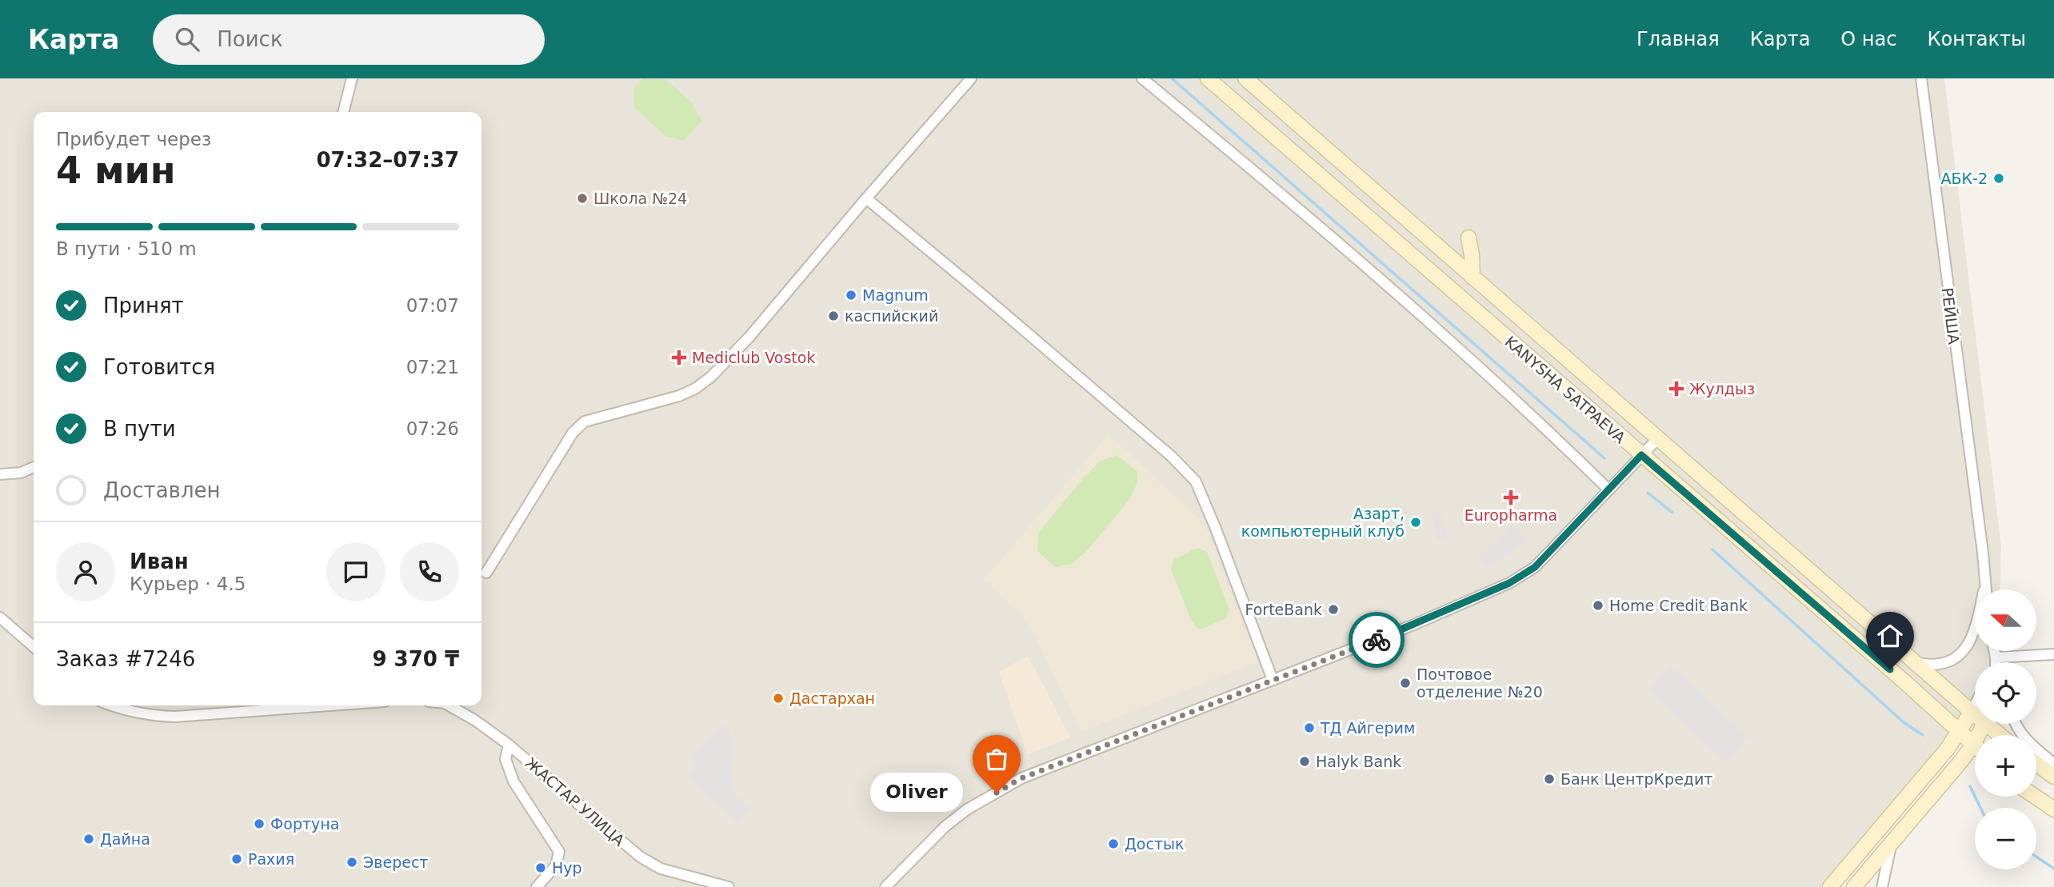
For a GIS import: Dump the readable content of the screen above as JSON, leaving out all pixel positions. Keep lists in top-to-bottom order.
{
  "streets": {
    "main road": ["KANYSHA SATPAEVA"],
    "street": ["РЕЙША", "ЖАСТАР УЛИЦА"]
  },
  "places": {
    "other": [
      "АБК-2",
      "Школа №24",
      "Magnum",
      "каспийский",
      "Азарт, компьютерный клуб",
      "Home Credit Bank",
      "ForteBank",
      "Почтовое отделение №20",
      "Дастархан",
      "ТД Айгерим",
      "Halyk Bank",
      "Банк ЦентрКредит",
      "Oliver",
      "Фортуна",
      "Дайна",
      "Достык",
      "Рахия",
      "Эверест",
      "Нур"
    ],
    "health": ["Mediclub Vostok", "Жулдыз", "Europharma"]
  },
  "north": "left",
  "page": {
    "header": "Карта",
    "search": "Поиск",
    "nav": [
      "Главная",
      "Карта",
      "О нас",
      "Контакты"
    ],
    "heading": ["4 мин", "Прибудет через", "07:32–07:37"],
    "panel": [
      "Иван",
      "Курьер · 4.5",
      "Заказ #7246",
      "9 370 ₸"
    ],
    "bar": "В пути · 510 m",
    "list": [
      ["Принят", "07:07"],
      ["Готовится", "07:21"],
      ["В пути", "07:26"],
      "Доставлен"
    ],
    "map_buttons": ["+", "−"],
    "bubble": "Oliver"
  }
}
